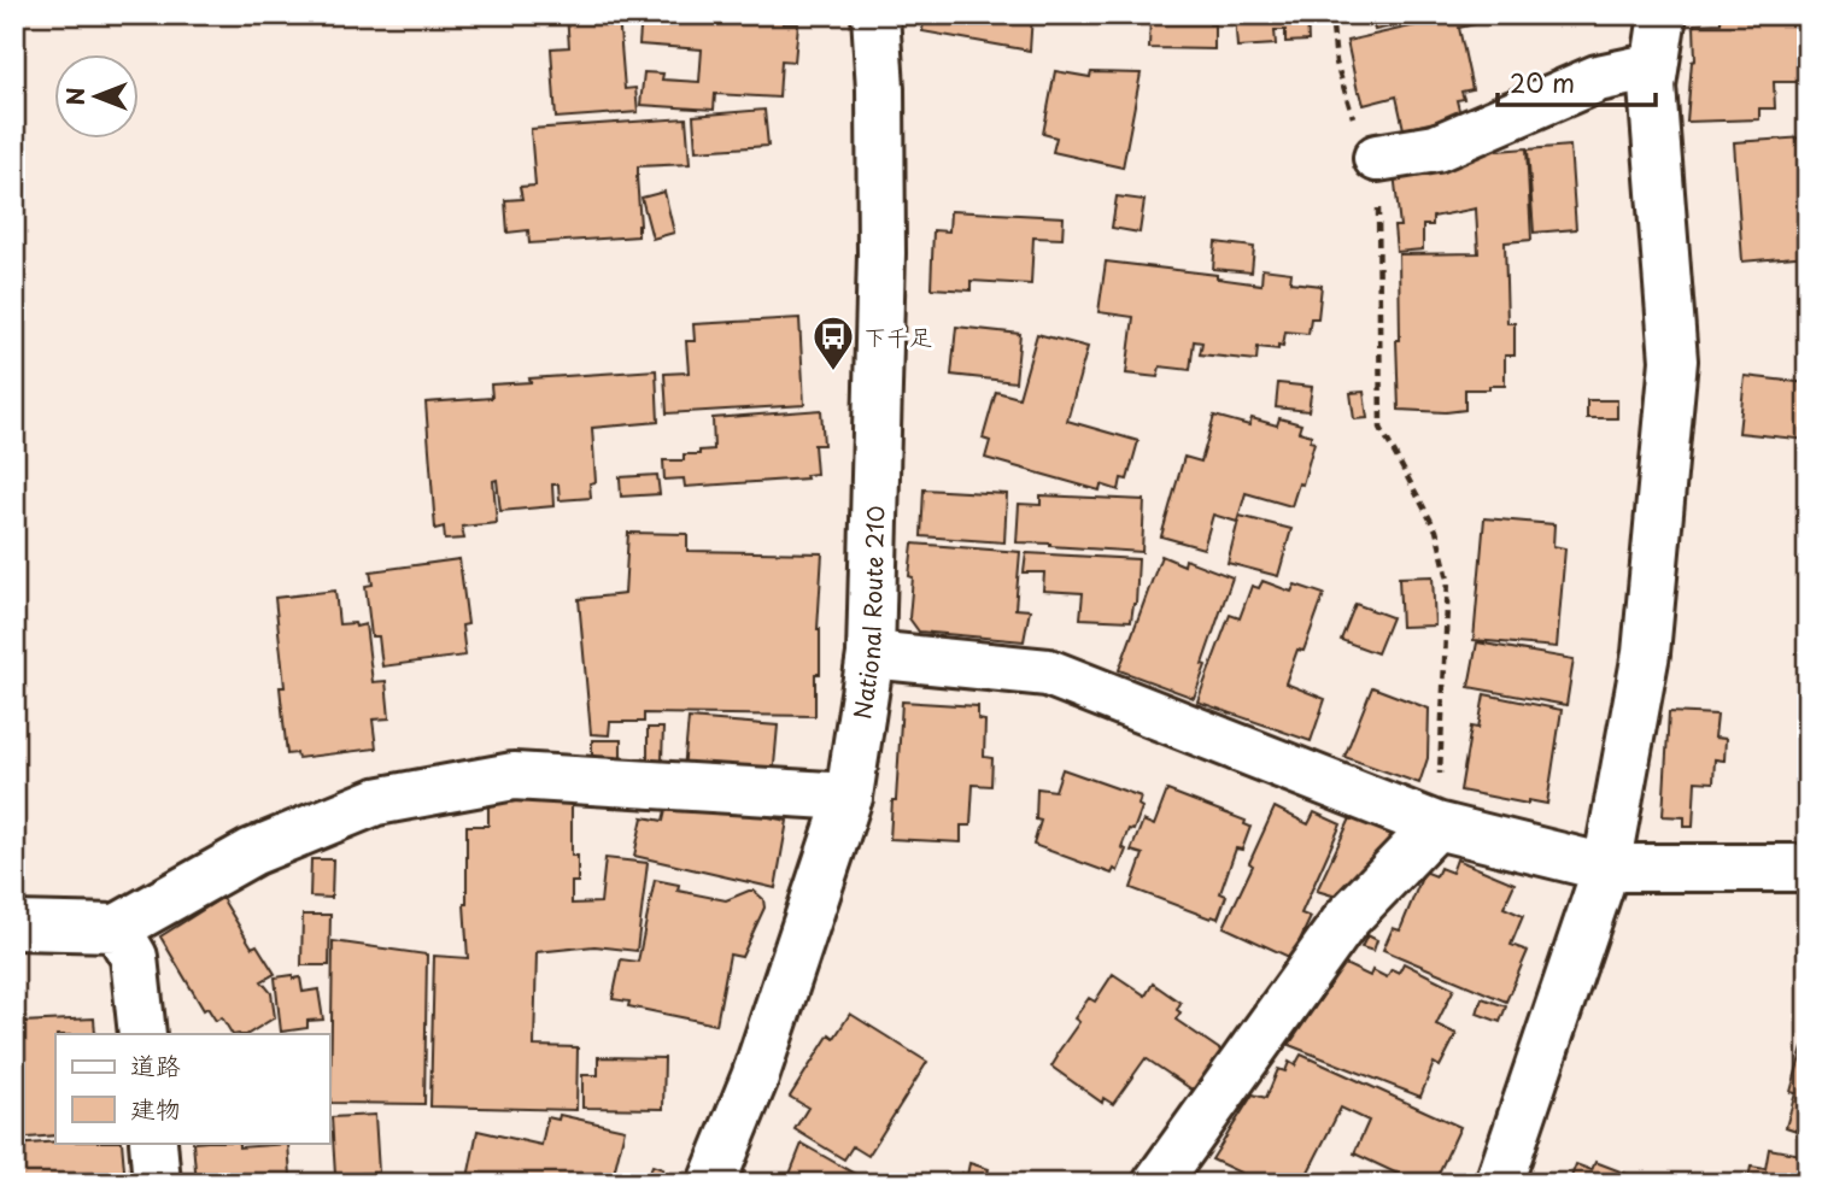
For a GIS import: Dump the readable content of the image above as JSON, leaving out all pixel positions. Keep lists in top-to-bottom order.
{
  "streets": {
    "main road": ["National Route 210"]
  },
  "places": {
    "bus stop": ["下千足"]
  },
  "legend": ["道路", "建物"],
  "scale_bar": "20 m",
  "north": "left"
}
